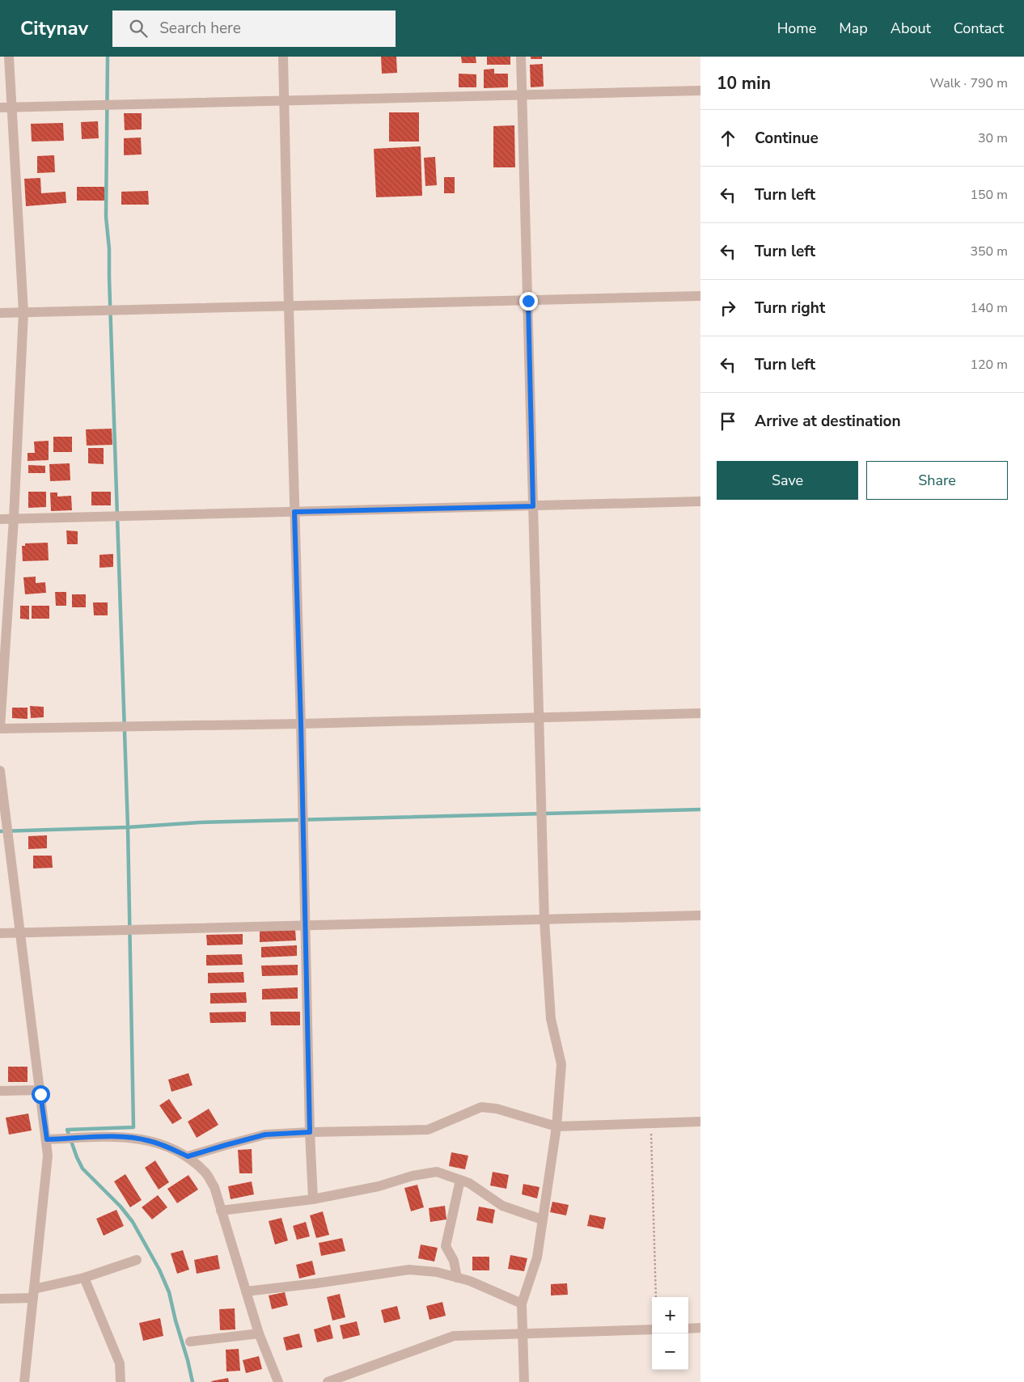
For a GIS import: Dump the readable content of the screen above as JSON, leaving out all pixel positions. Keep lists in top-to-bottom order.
{
  "page": {
    "header": "Citynav",
    "search": "Search here",
    "nav": [
      "Home",
      "Map",
      "About",
      "Contact"
    ],
    "heading": ["10 min", "Walk · 790 m"],
    "list": [
      ["Continue", "30 m"],
      ["Turn left", "150 m"],
      ["Turn left", "350 m"],
      ["Turn right", "140 m"],
      ["Turn left", "120 m"],
      "Arrive at destination"
    ],
    "buttons": ["Save", "Share"],
    "map_buttons": ["+", "−"]
  }
}
